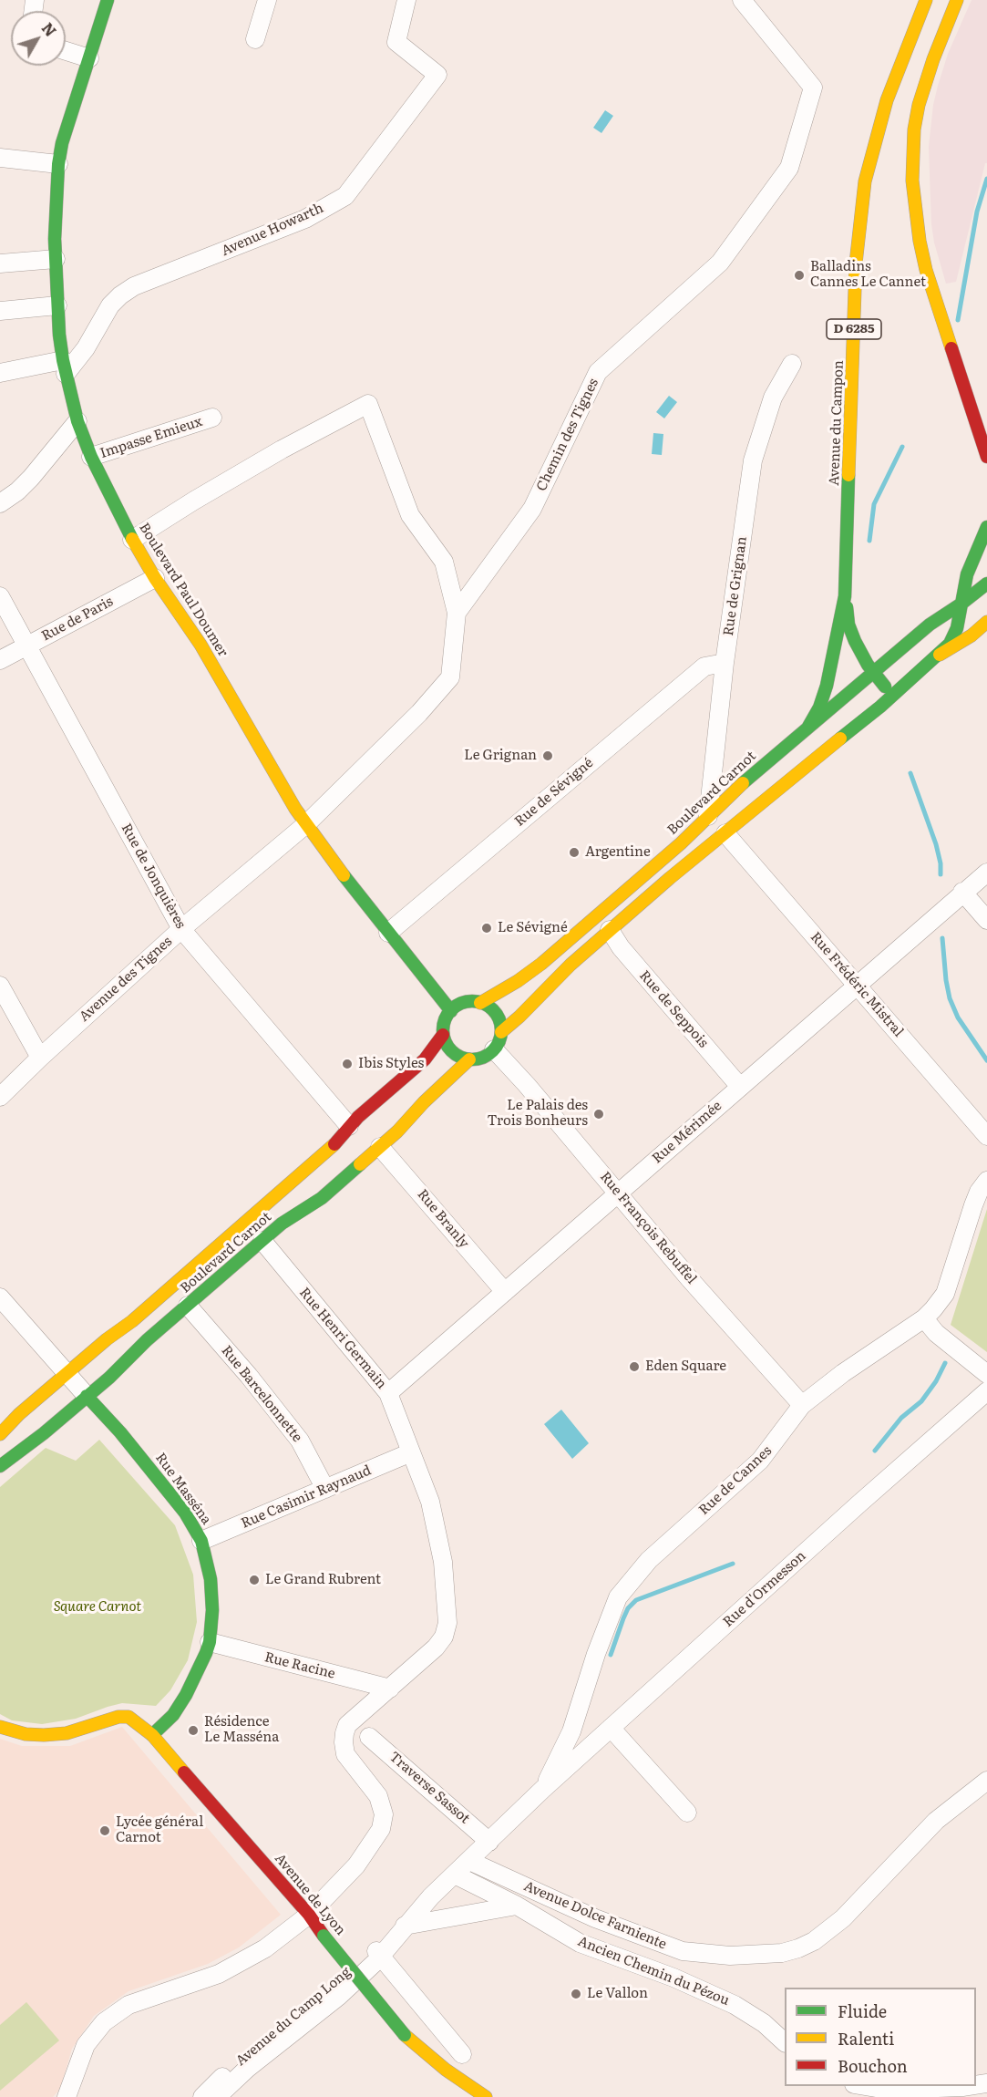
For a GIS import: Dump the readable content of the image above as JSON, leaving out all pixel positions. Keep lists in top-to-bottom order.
{
  "streets": {
    "main road": [
      "D 6285",
      "Avenue du Campon",
      "Boulevard Paul Doumer",
      "Boulevard Carnot",
      "Rue Masséna",
      "Avenue de Lyon"
    ],
    "street": [
      "Avenue Howarth",
      "Chemin des Tignes",
      "Impasse Emieux",
      "Rue de Grignan",
      "Rue de Paris",
      "Rue de Sévigné",
      "Rue de Jonquières",
      "Avenue des Tignes",
      "Rue Frédéric Mistral",
      "Rue de Seppois",
      "Rue Mérimée",
      "Rue Branly",
      "Rue François Rebuffel",
      "Rue Henri Germain",
      "Rue Barcelonnette",
      "Rue de Cannes",
      "Rue Casimir Raynaud",
      "Rue d'Ormesson",
      "Rue Racine",
      "Traverse Sassot",
      "Avenue Dolce Farniente",
      "Ancien Chemin du Pézou",
      "Avenue du Camp Long"
    ]
  },
  "crossings": [
    ["Avenue Howarth", "Boulevard Paul Doumer"],
    ["Avenue du Campon", "Boulevard Carnot"],
    ["Impasse Emieux", "Boulevard Paul Doumer"],
    ["Rue de Grignan", "Rue de Sévigné"],
    ["Rue de Grignan", "Boulevard Carnot"],
    ["Boulevard Paul Doumer", "Rue de Paris"],
    ["Boulevard Paul Doumer", "Rue de Sévigné"],
    ["Boulevard Paul Doumer", "Boulevard Carnot"],
    ["Boulevard Paul Doumer", "Avenue des Tignes"],
    ["Boulevard Paul Doumer", "Rue François Rebuffel"],
    ["Rue de Paris", "Rue de Jonquières"],
    ["Boulevard Carnot", "Rue de Jonquières"],
    ["Boulevard Carnot", "Rue Branly"],
    ["Boulevard Carnot", "Rue François Rebuffel"],
    ["Boulevard Carnot", "Rue Henri Germain"],
    ["Boulevard Carnot", "Rue Barcelonnette"],
    ["Boulevard Carnot", "Rue Masséna"],
    ["Rue de Jonquières", "Avenue des Tignes"],
    ["Rue Frédéric Mistral", "Rue Mérimée"],
    ["Rue de Seppois", "Rue Mérimée"],
    ["Rue Mérimée", "Rue Branly"],
    ["Rue Mérimée", "Rue François Rebuffel"],
    ["Rue Mérimée", "Rue Henri Germain"],
    ["Rue François Rebuffel", "Rue de Cannes"],
    ["Rue Henri Germain", "Rue Casimir Raynaud"],
    ["Rue Henri Germain", "Rue Racine"],
    ["Rue Henri Germain", "Avenue de Lyon"],
    ["Rue Barcelonnette", "Rue Casimir Raynaud"],
    ["Rue de Cannes", "Rue d'Ormesson"],
    ["Rue de Cannes", "Avenue du Camp Long"],
    ["Rue Masséna", "Rue Casimir Raynaud"],
    ["Rue Masséna", "Rue Racine"],
    ["Rue Masséna", "Avenue de Lyon"],
    ["Rue d'Ormesson", "Avenue du Camp Long"],
    ["Traverse Sassot", "Avenue du Camp Long"],
    ["Avenue Dolce Farniente", "Avenue du Camp Long"],
    ["Ancien Chemin du Pézou", "Avenue du Camp Long"]
  ],
  "parks": ["Square Carnot"],
  "places": [
    "Balladins Cannes Le Cannet",
    "Le Grignan",
    "Argentine",
    "Le Sévigné",
    "Ibis Styles",
    "Le Palais des Trois Bonheurs",
    "Eden Square",
    "Le Grand Rubrent",
    "Résidence Le Masséna",
    "Lycée général Carnot",
    "Le Vallon"
  ],
  "legend": ["Fluide", "Ralenti", "Bouchon"],
  "north": "top right"
}
